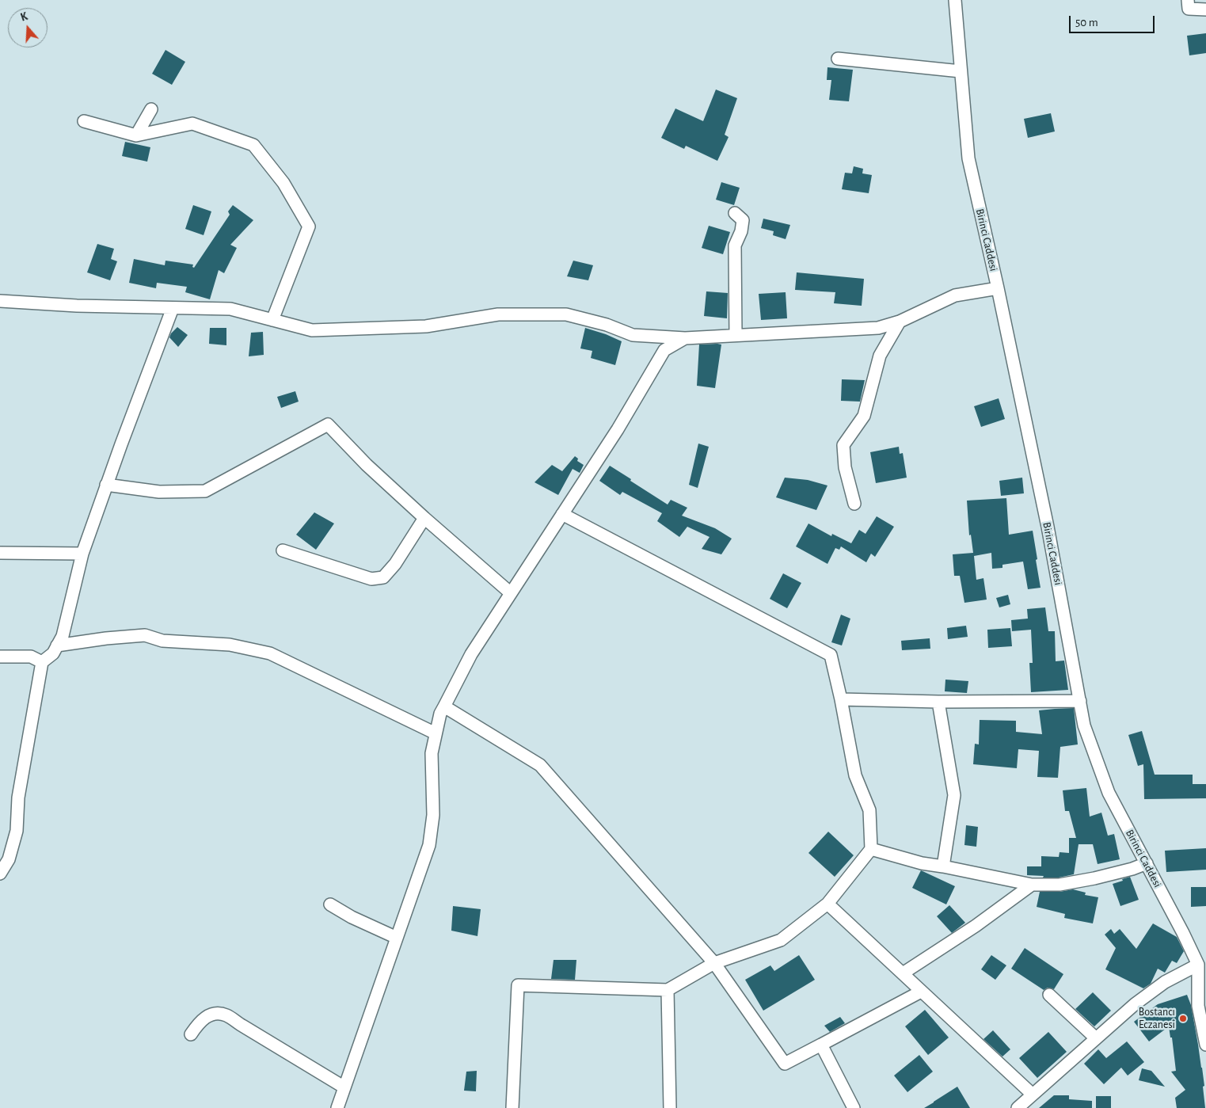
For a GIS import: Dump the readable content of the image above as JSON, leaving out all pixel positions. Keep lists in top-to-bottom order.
{
  "streets": {
    "street": ["Birinci Caddesi"]
  },
  "places": ["Bostancı Eczanesi"],
  "scale_bar": "50 m",
  "north": "top"
}
